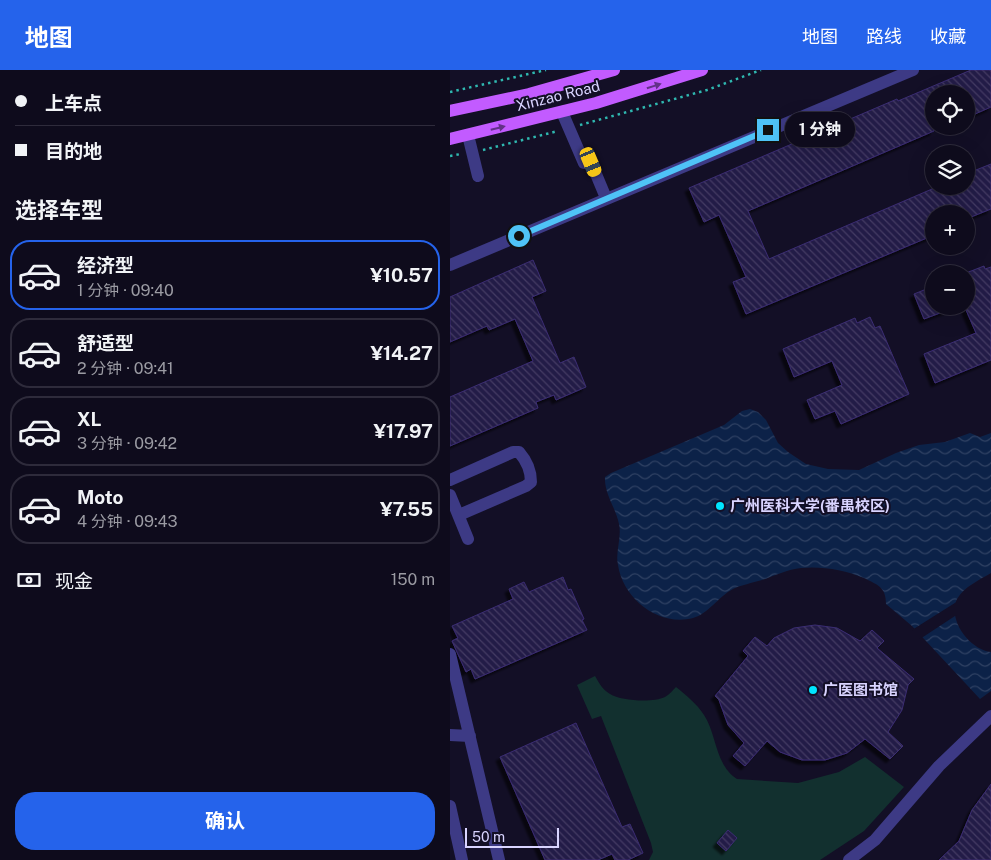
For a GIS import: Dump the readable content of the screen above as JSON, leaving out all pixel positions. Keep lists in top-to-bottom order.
{
  "streets": {
    "main road": ["Xinzao Road"]
  },
  "places": ["广州医科大学(番禺校区)", "广医图书馆"],
  "scale_bar": "50 m",
  "page": {
    "header": "地图",
    "nav": ["地图", "路线", "收藏"],
    "banner": ["上车点", "目的地"],
    "map_buttons": ["+", "−"],
    "bubble": "1 分钟",
    "heading": "选择车型",
    "list": [
      {
        "name": "经济型",
        "note": "1 分钟 · 09:40",
        "value": "¥10.57"
      },
      {
        "name": "舒适型",
        "note": "2 分钟 · 09:41",
        "value": "¥14.27"
      },
      {
        "name": "XL",
        "note": "3 分钟 · 09:42",
        "value": "¥17.97"
      },
      {
        "name": "Moto",
        "note": "4 分钟 · 09:43",
        "value": "¥7.55"
      }
    ],
    "pay": ["现金", "150 m"],
    "buttons": "确认",
    "scale": "50 m"
  }
}
